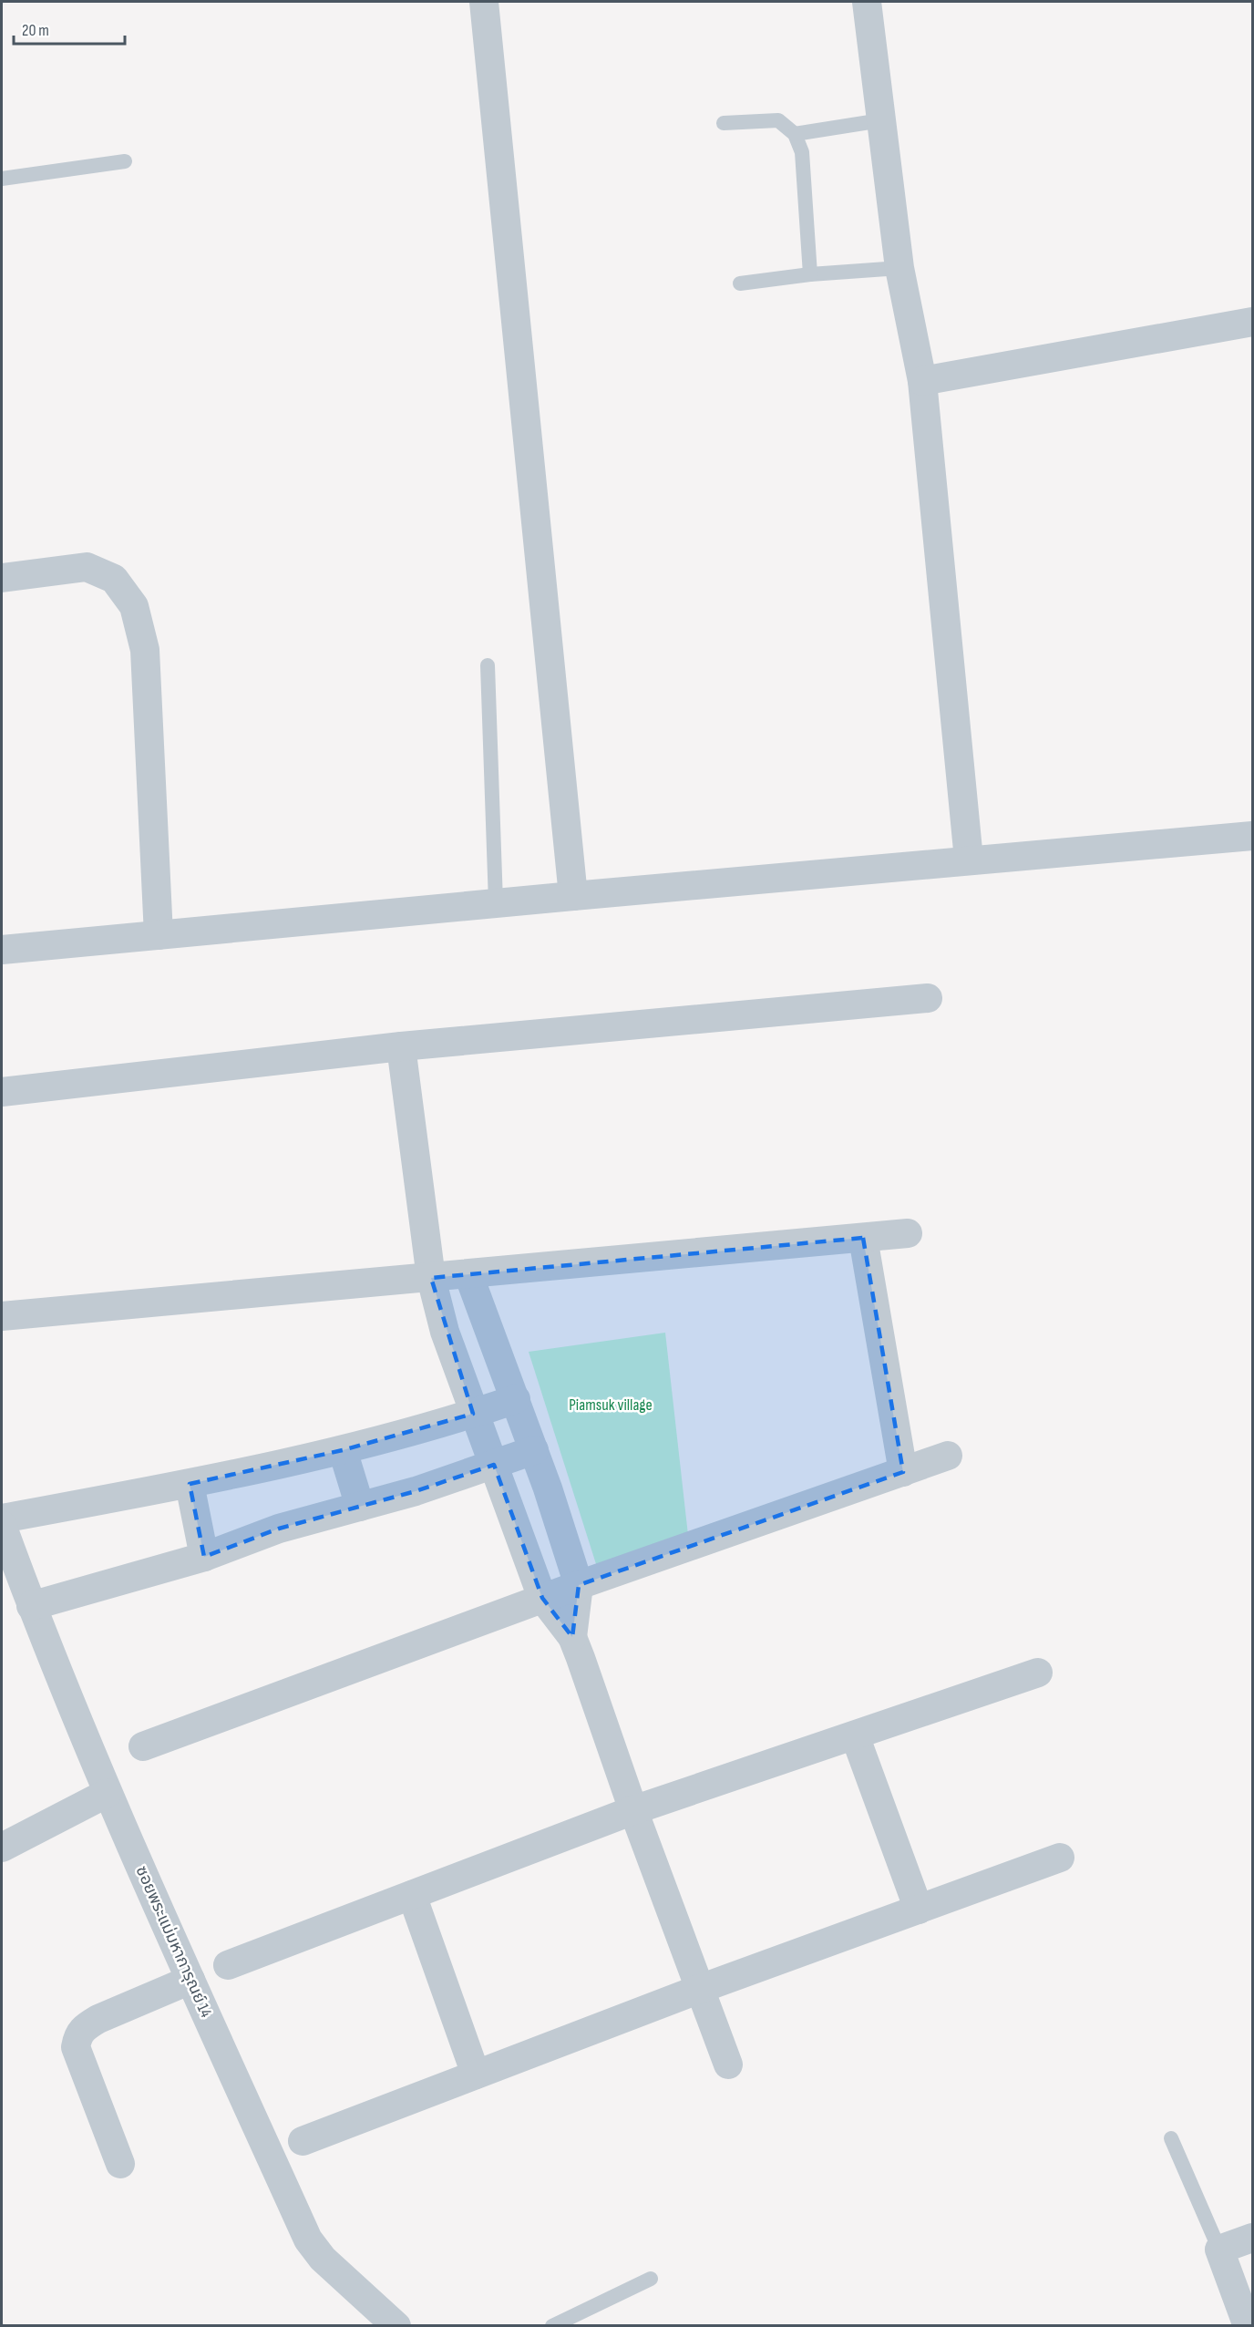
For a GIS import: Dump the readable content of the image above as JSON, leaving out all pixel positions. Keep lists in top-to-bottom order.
{
  "streets": {
    "street": ["ซอยพระแม่มหาการุณย์ 14"]
  },
  "parks": ["Piamsuk village"],
  "scale_bar": "20 m"
}
